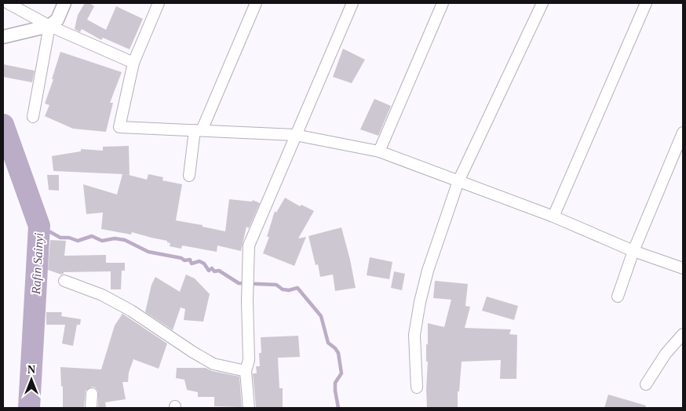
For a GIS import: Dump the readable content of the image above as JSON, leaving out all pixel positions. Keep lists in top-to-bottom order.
{
  "water": ["Rafin Sainyi"],
  "north": "top"
}
